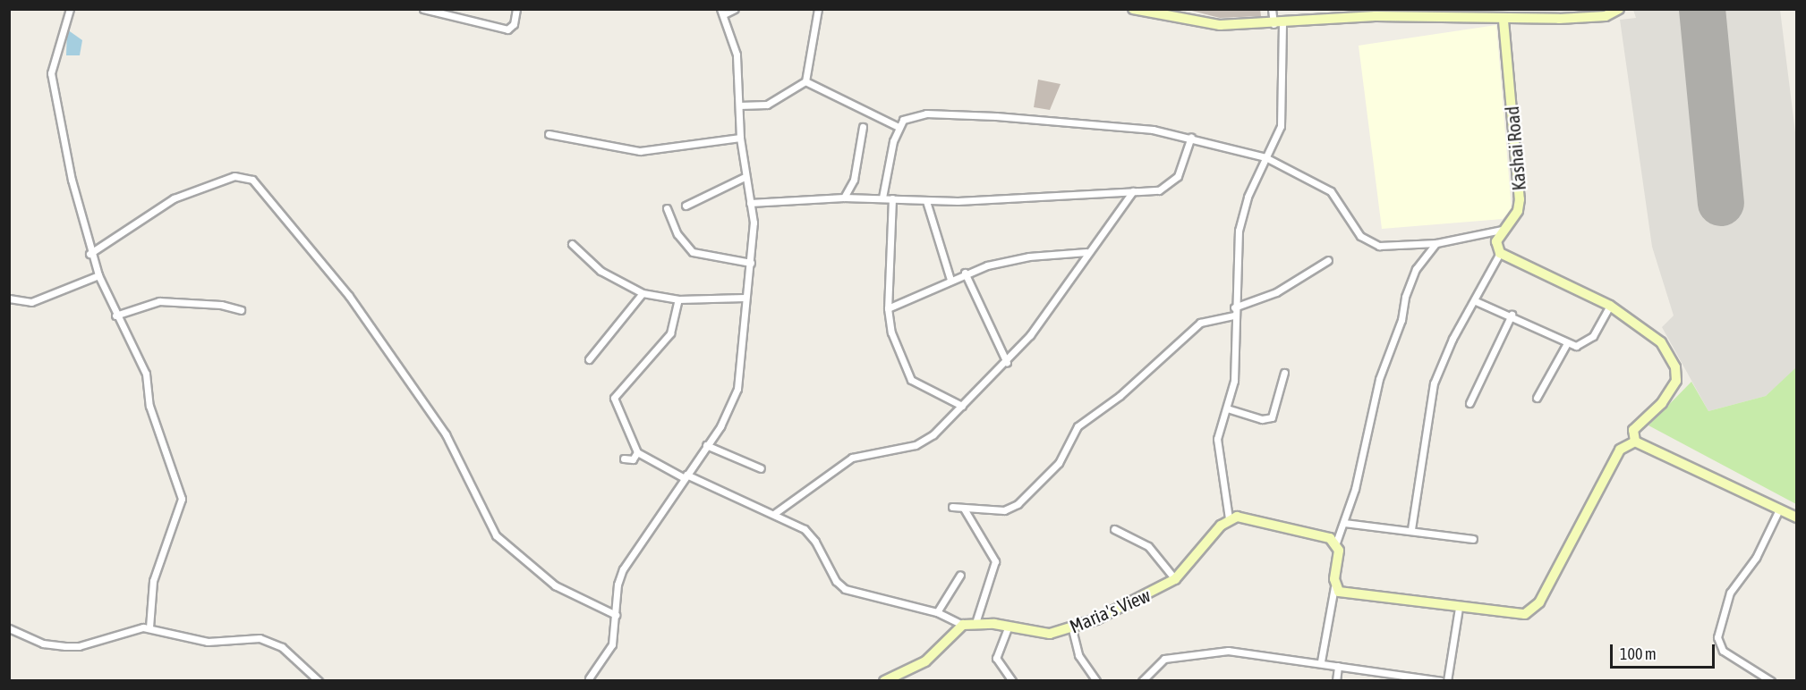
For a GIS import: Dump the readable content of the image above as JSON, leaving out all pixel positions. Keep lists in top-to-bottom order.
{
  "streets": {
    "street": ["Kashai Road", "Maria's View"]
  },
  "scale_bar": "100 m"
}
